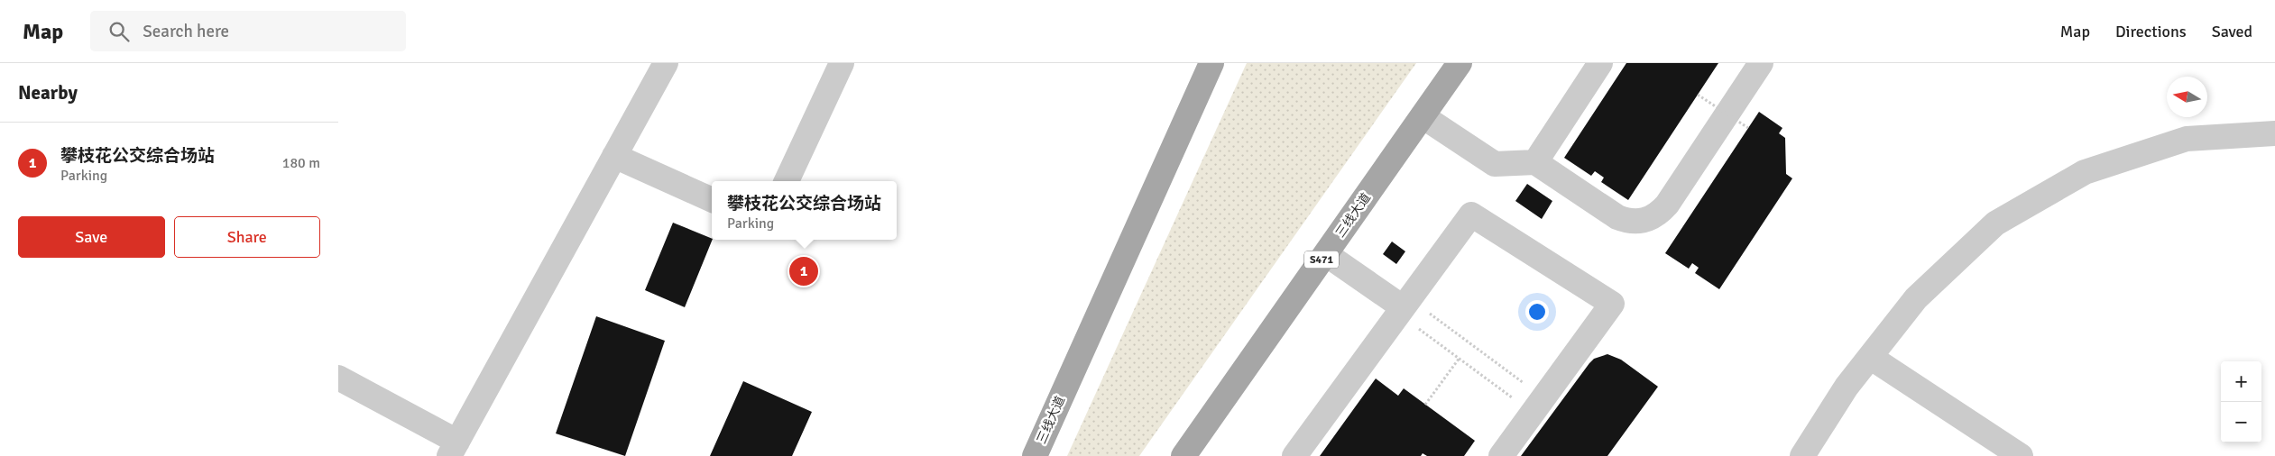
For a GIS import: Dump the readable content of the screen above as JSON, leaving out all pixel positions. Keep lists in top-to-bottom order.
{
  "streets": {
    "main road": ["三线大道", "S471"]
  },
  "north": "left",
  "page": {
    "header": "Map",
    "search": "Search here",
    "nav": ["Map", "Directions", "Saved"],
    "heading": "Nearby",
    "list": [
      {
        "mark": "1",
        "name": "攀枝花公交综合场站",
        "note": "Parking",
        "value": "180 m"
      }
    ],
    "popup": ["攀枝花公交综合场站", "Parking"],
    "buttons": ["Save", "Share"],
    "pins": "1",
    "map_buttons": ["+", "−"]
  }
}
